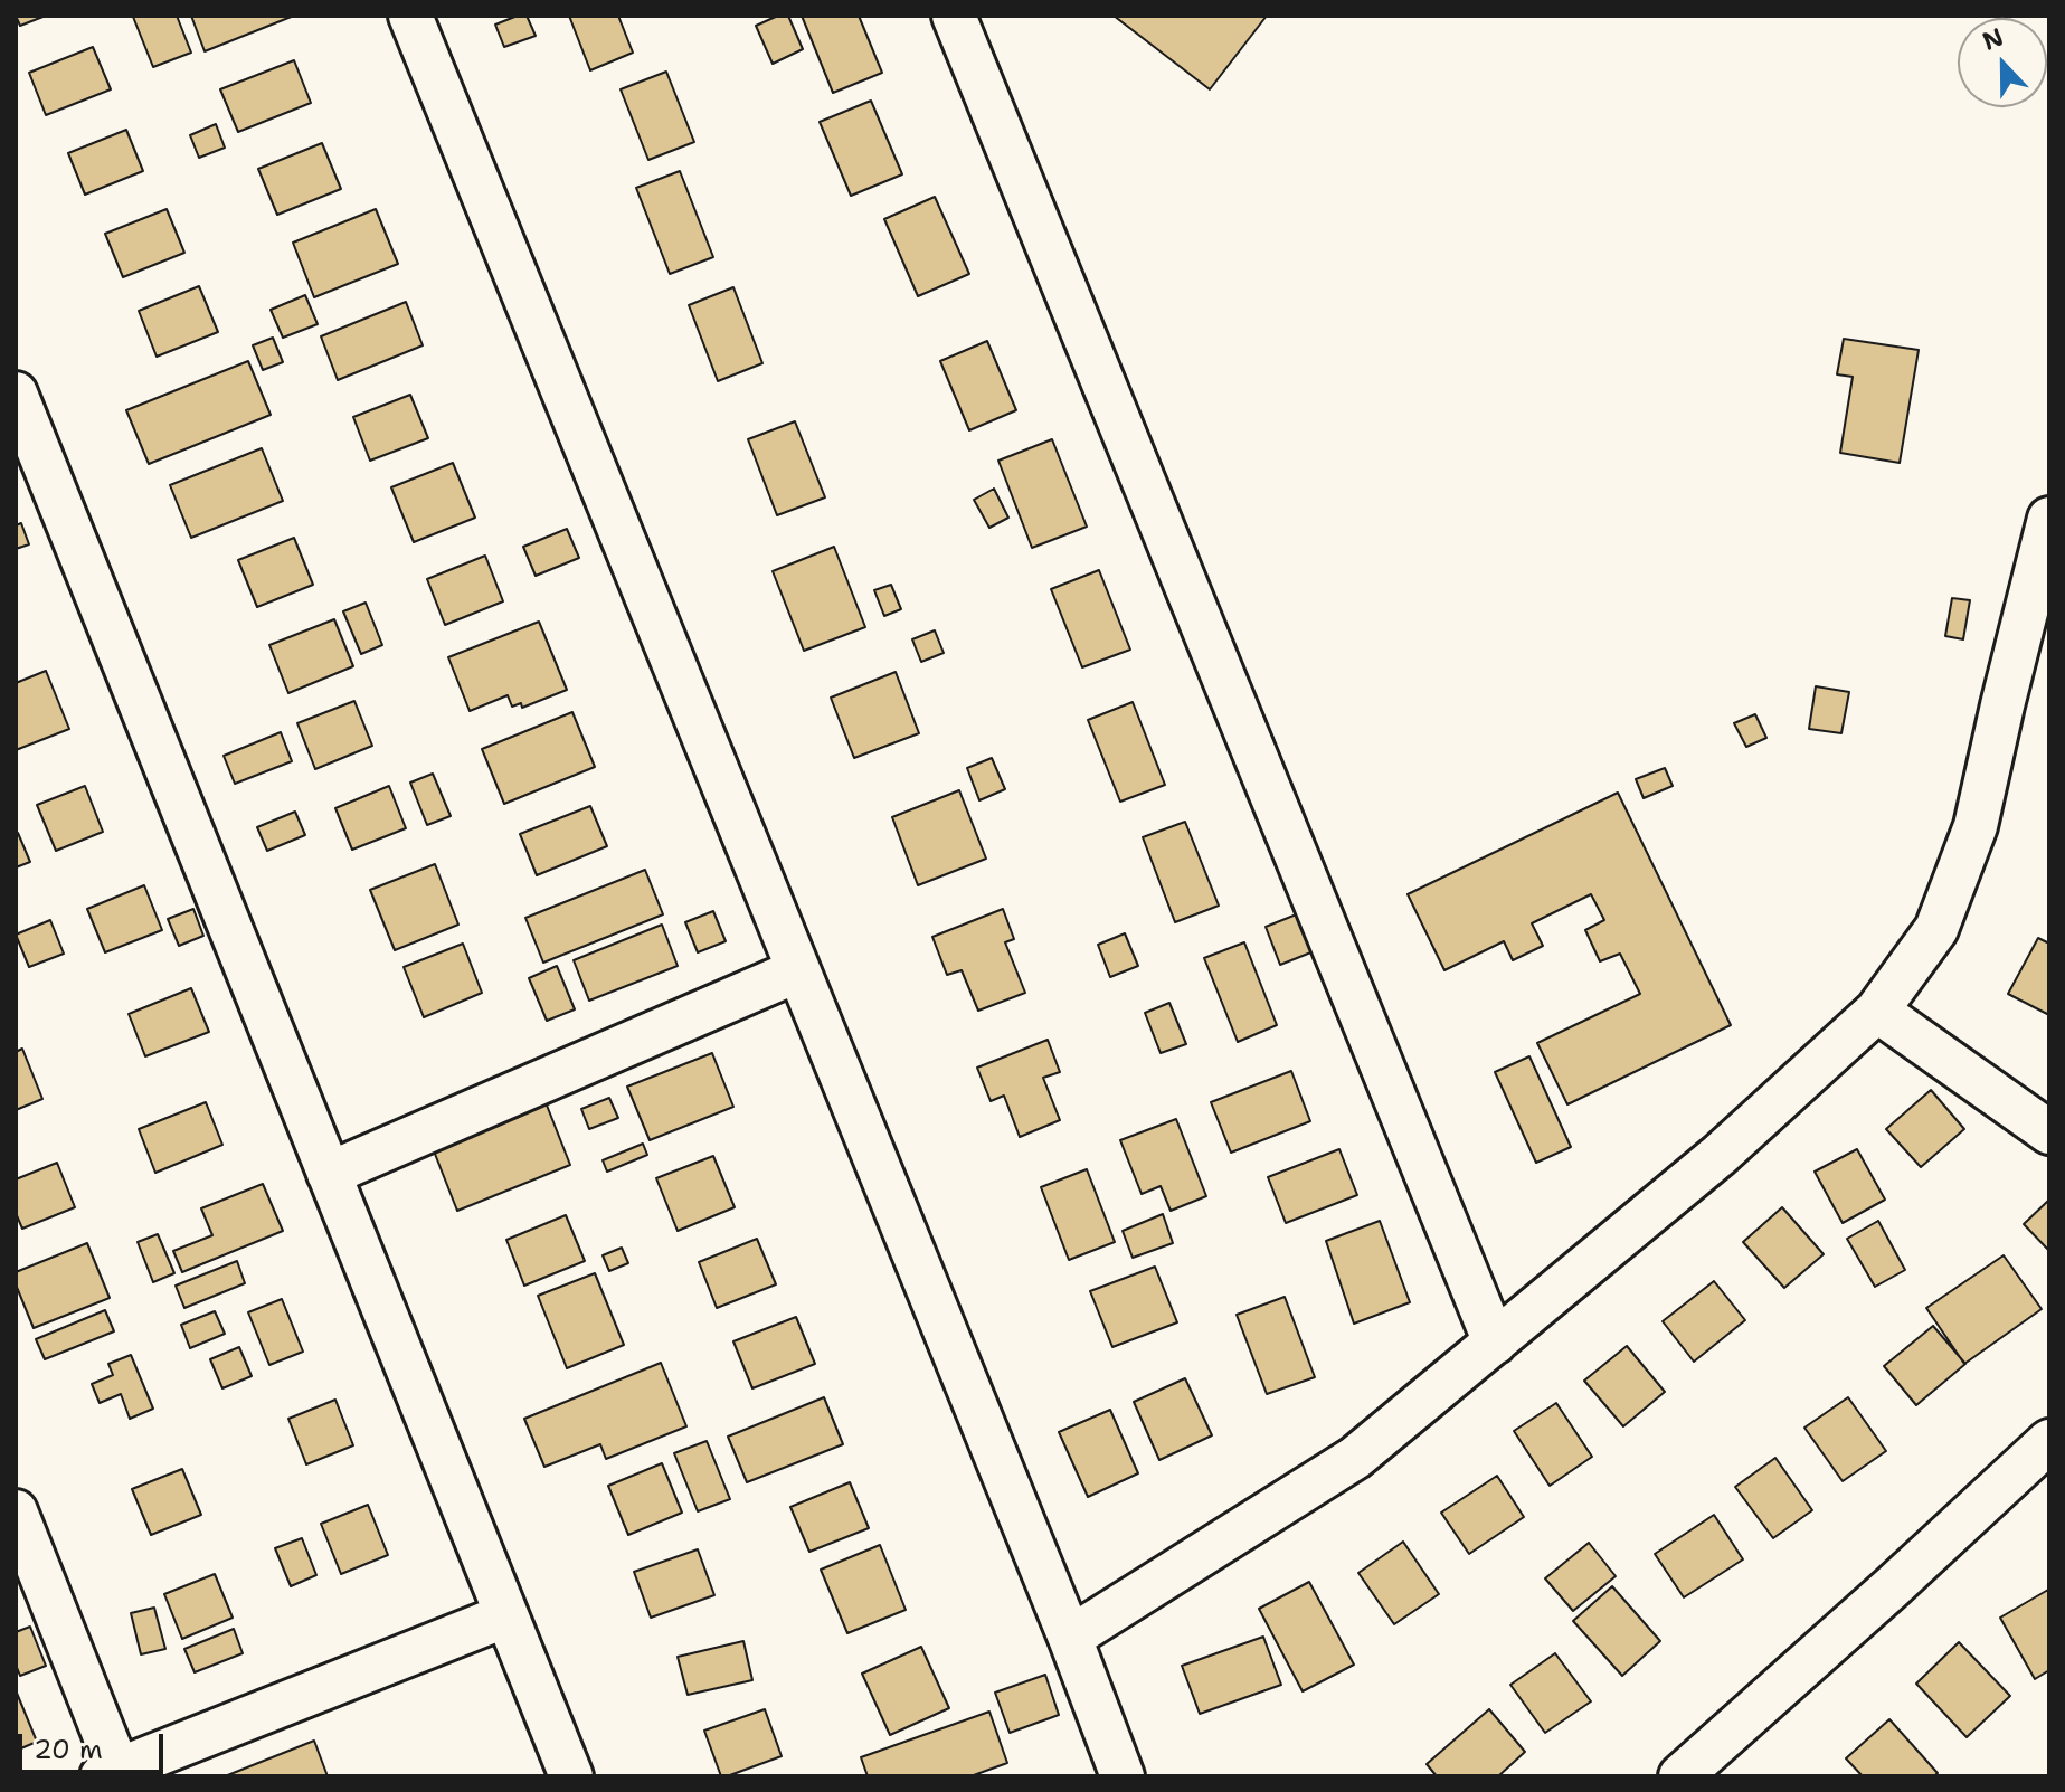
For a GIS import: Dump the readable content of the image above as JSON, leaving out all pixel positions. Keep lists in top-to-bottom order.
{
  "scale_bar": "20 m",
  "north": "top"
}
